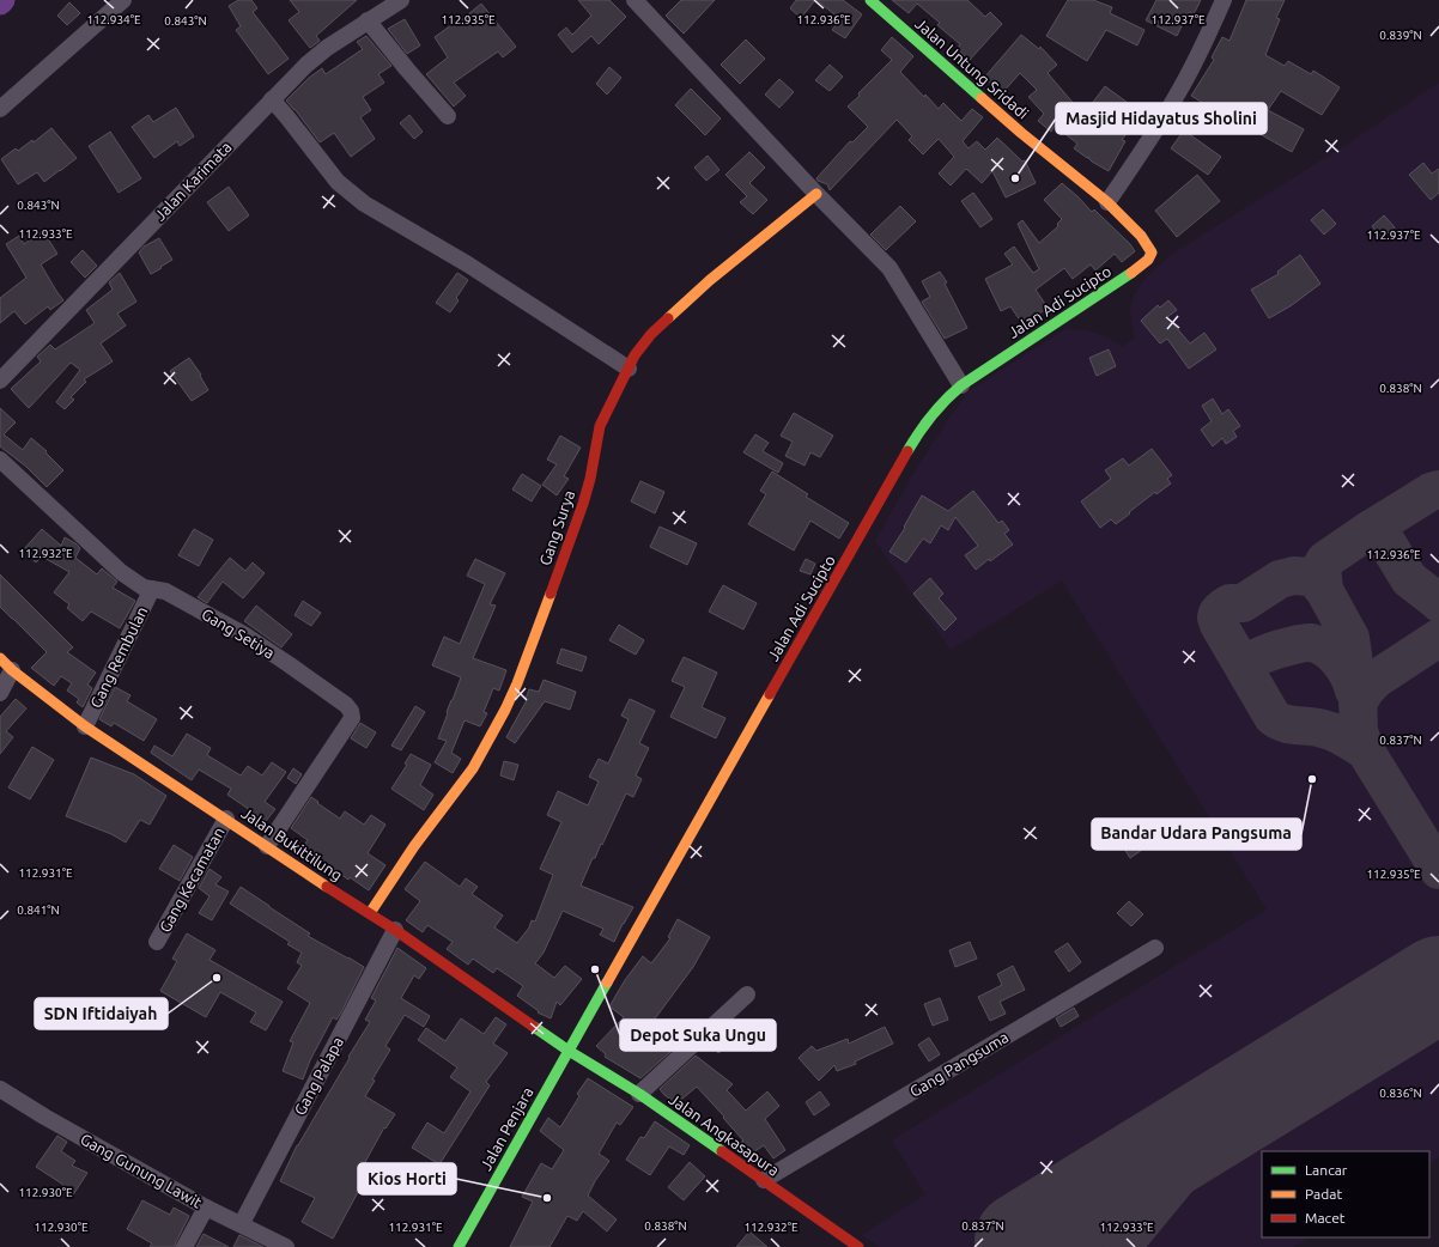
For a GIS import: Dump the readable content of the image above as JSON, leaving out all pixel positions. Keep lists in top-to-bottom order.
{
  "streets": {
    "street": [
      "Jalan Untung Sridadi",
      "Jalan Karimata",
      "Jalan Adi Sucipto",
      "Gang Surya",
      "Gang Setiya",
      "Gang Rembulan",
      "Jalan Bukittilung",
      "Gang Kecamatan",
      "Gang Pangsuma",
      "Gang Palapa",
      "Jalan Penjara",
      "Jalan Angkasapura",
      "Gang Gunung Lawit"
    ]
  },
  "crossings": [
    ["Jalan Untung Sridadi", "Jalan Adi Sucipto"],
    ["Jalan Adi Sucipto", "Jalan Bukittilung"],
    ["Jalan Adi Sucipto", "Jalan Penjara"],
    ["Jalan Adi Sucipto", "Jalan Angkasapura"],
    ["Gang Surya", "Jalan Bukittilung"],
    ["Gang Setiya", "Gang Rembulan"],
    ["Gang Setiya", "Jalan Bukittilung"],
    ["Gang Rembulan", "Jalan Bukittilung"],
    ["Jalan Bukittilung", "Gang Kecamatan"],
    ["Jalan Bukittilung", "Gang Palapa"],
    ["Jalan Bukittilung", "Jalan Penjara"],
    ["Jalan Bukittilung", "Jalan Angkasapura"],
    ["Gang Pangsuma", "Jalan Angkasapura"],
    ["Gang Palapa", "Gang Gunung Lawit"],
    ["Jalan Penjara", "Jalan Angkasapura"]
  ],
  "places": [
    "Masjid Hidayatus Sholini",
    "Bandar Udara Pangsuma",
    "Depot Suka Ungu",
    "SDN Iftidaiyah",
    "Kios Horti"
  ],
  "legend": ["Lancar", "Padat", "Macet"],
  "coordinates": [
    "112.934°E",
    "112.935°E",
    "112.936°E",
    "112.937°E",
    "0.843°N",
    "0.839°N",
    "112.933°E",
    "0.838°N",
    "112.932°E",
    "0.837°N",
    "112.931°E",
    "0.841°N",
    "0.836°N",
    "112.930°E"
  ]
}
